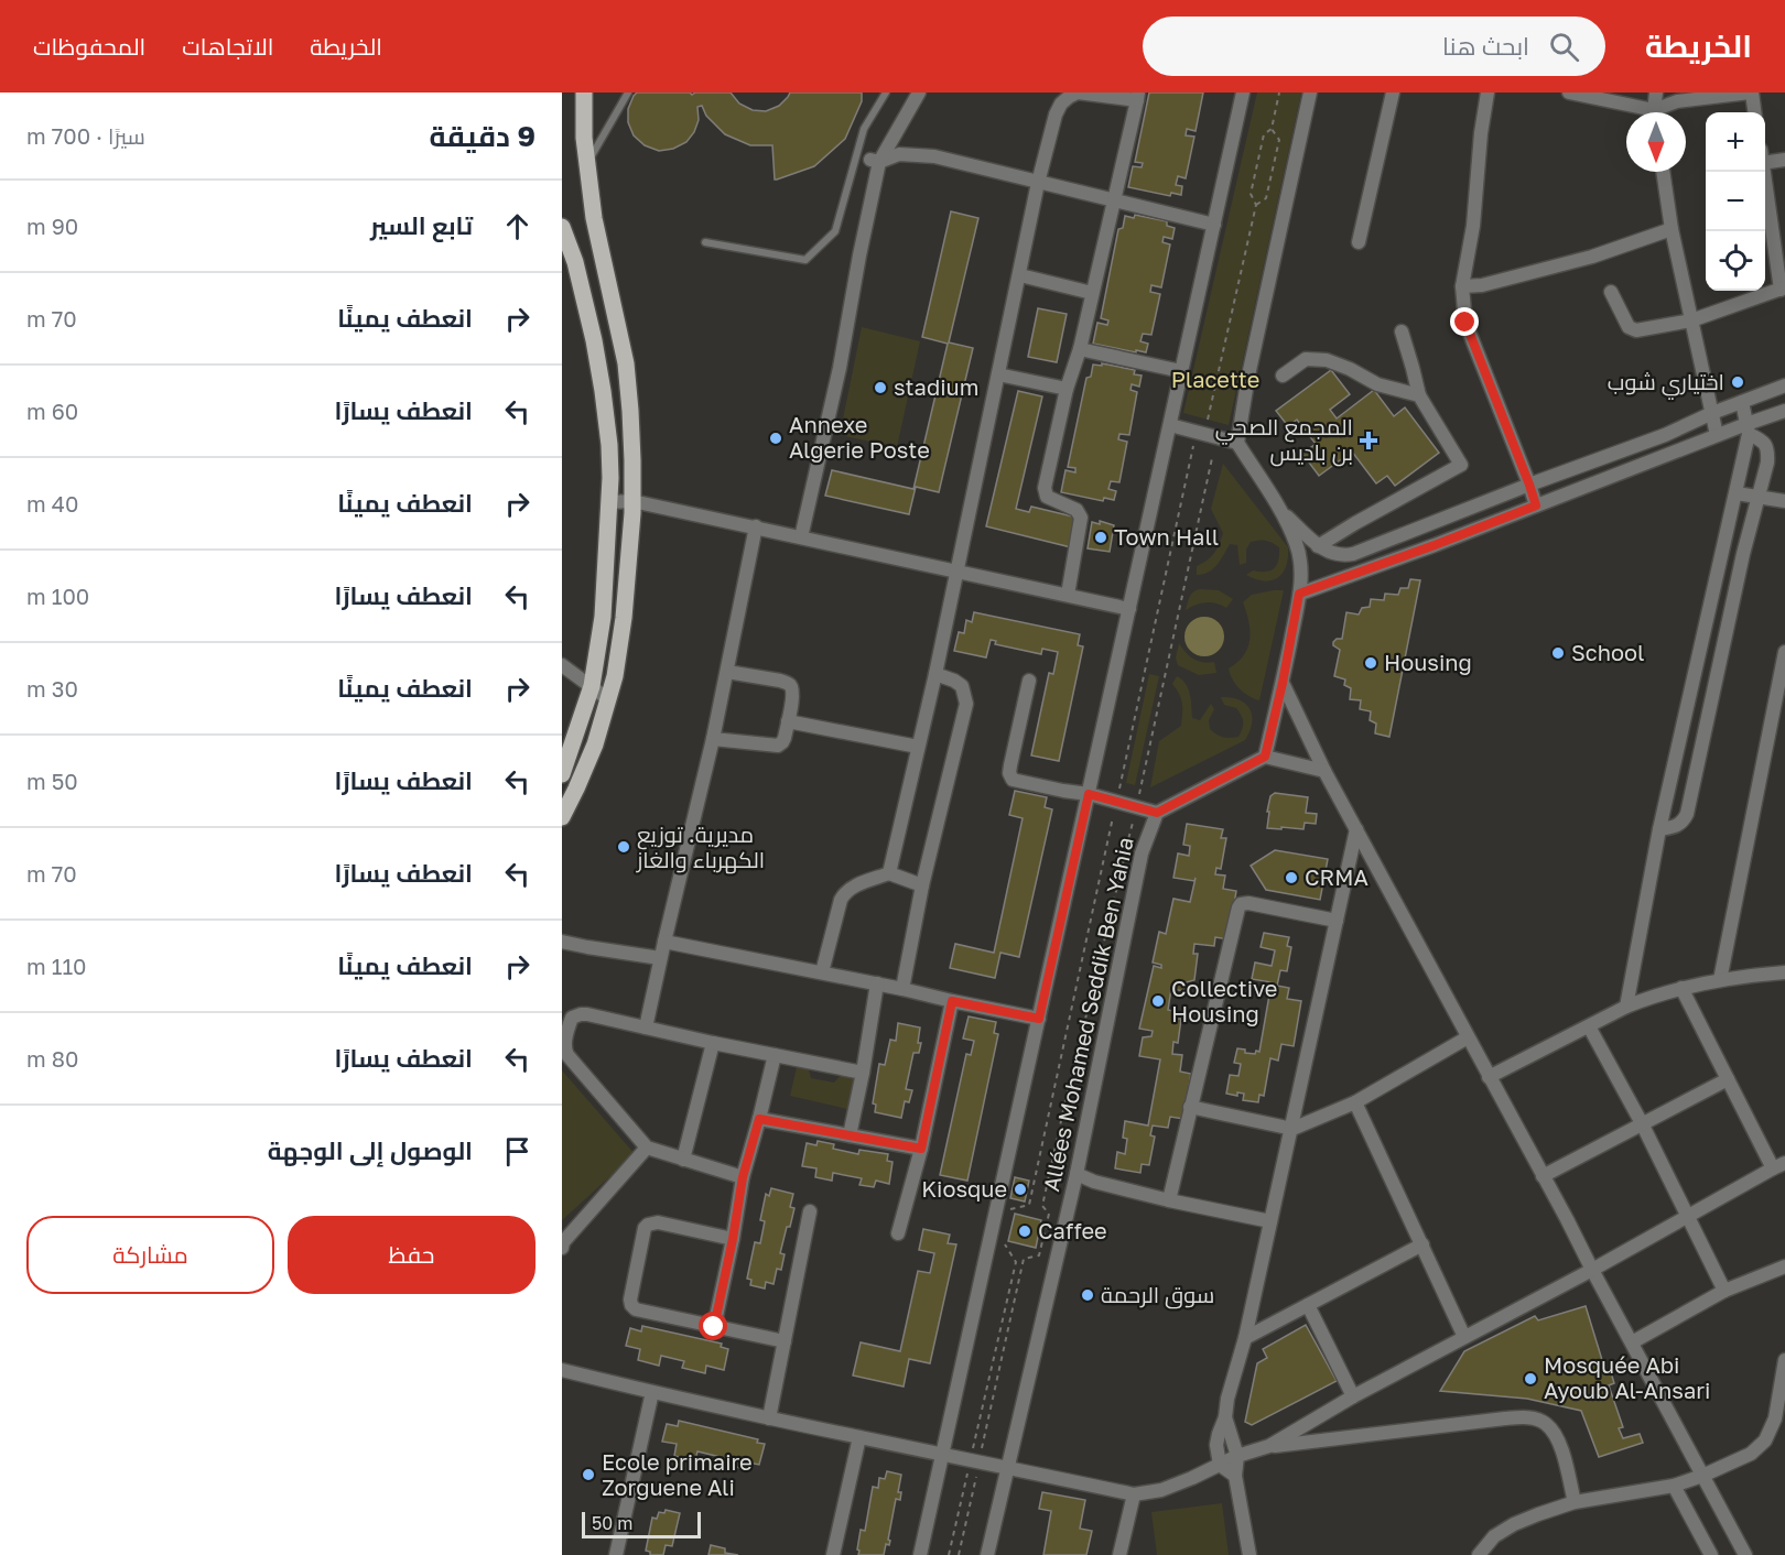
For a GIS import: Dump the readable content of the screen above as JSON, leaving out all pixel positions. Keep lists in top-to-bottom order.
{
  "streets": {
    "street": ["Allées Mohamed Seddik Ben Yahia"]
  },
  "parks": ["Placette"],
  "places": {
    "other": [
      "اختياري شوب",
      "stadium",
      "Annexe Algerie Poste",
      "Town Hall",
      "School",
      "Housing",
      "مديرية. توزيع الكهرباء والغاز",
      "CRMA",
      "Collective Housing",
      "Kiosque",
      "Caffee",
      "سوق الرحمة",
      "Mosquée Abi Ayoub Al-Ansari",
      "Ecole primaire Zorguene Ali"
    ],
    "health": ["المجمع الصحي بن باديس"]
  },
  "scale_bar": "50 m",
  "north": "bottom",
  "page": {
    "header": "الخريطة",
    "search": "ابحث هنا",
    "nav": ["الخريطة", "الاتجاهات", "المحفوظات"],
    "heading": ["9 دقيقة", "سيرًا · 700 m"],
    "map_buttons": ["+", "−"],
    "list": [
      ["تابع السير", "90 m"],
      ["انعطف يمينًا", "70 m"],
      ["انعطف يسارًا", "60 m"],
      ["انعطف يمينًا", "40 m"],
      ["انعطف يسارًا", "100 m"],
      ["انعطف يمينًا", "30 m"],
      ["انعطف يسارًا", "50 m"],
      ["انعطف يسارًا", "70 m"],
      ["انعطف يمينًا", "110 m"],
      ["انعطف يسارًا", "80 m"],
      "الوصول إلى الوجهة"
    ],
    "buttons": ["حفظ", "مشاركة"],
    "scale": "50 m"
  }
}
